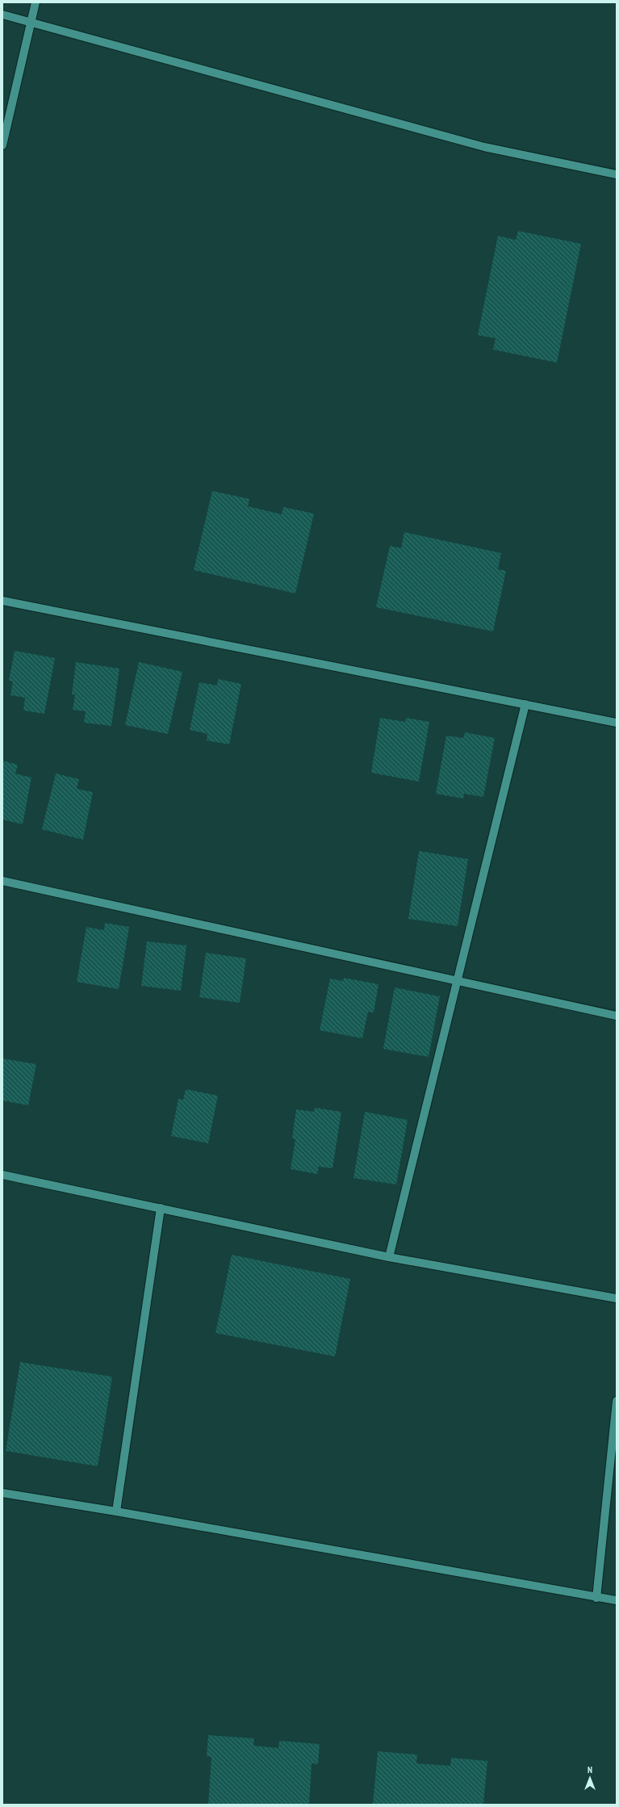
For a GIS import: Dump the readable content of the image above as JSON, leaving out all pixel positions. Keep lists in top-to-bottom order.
{
  "north": "top"
}
